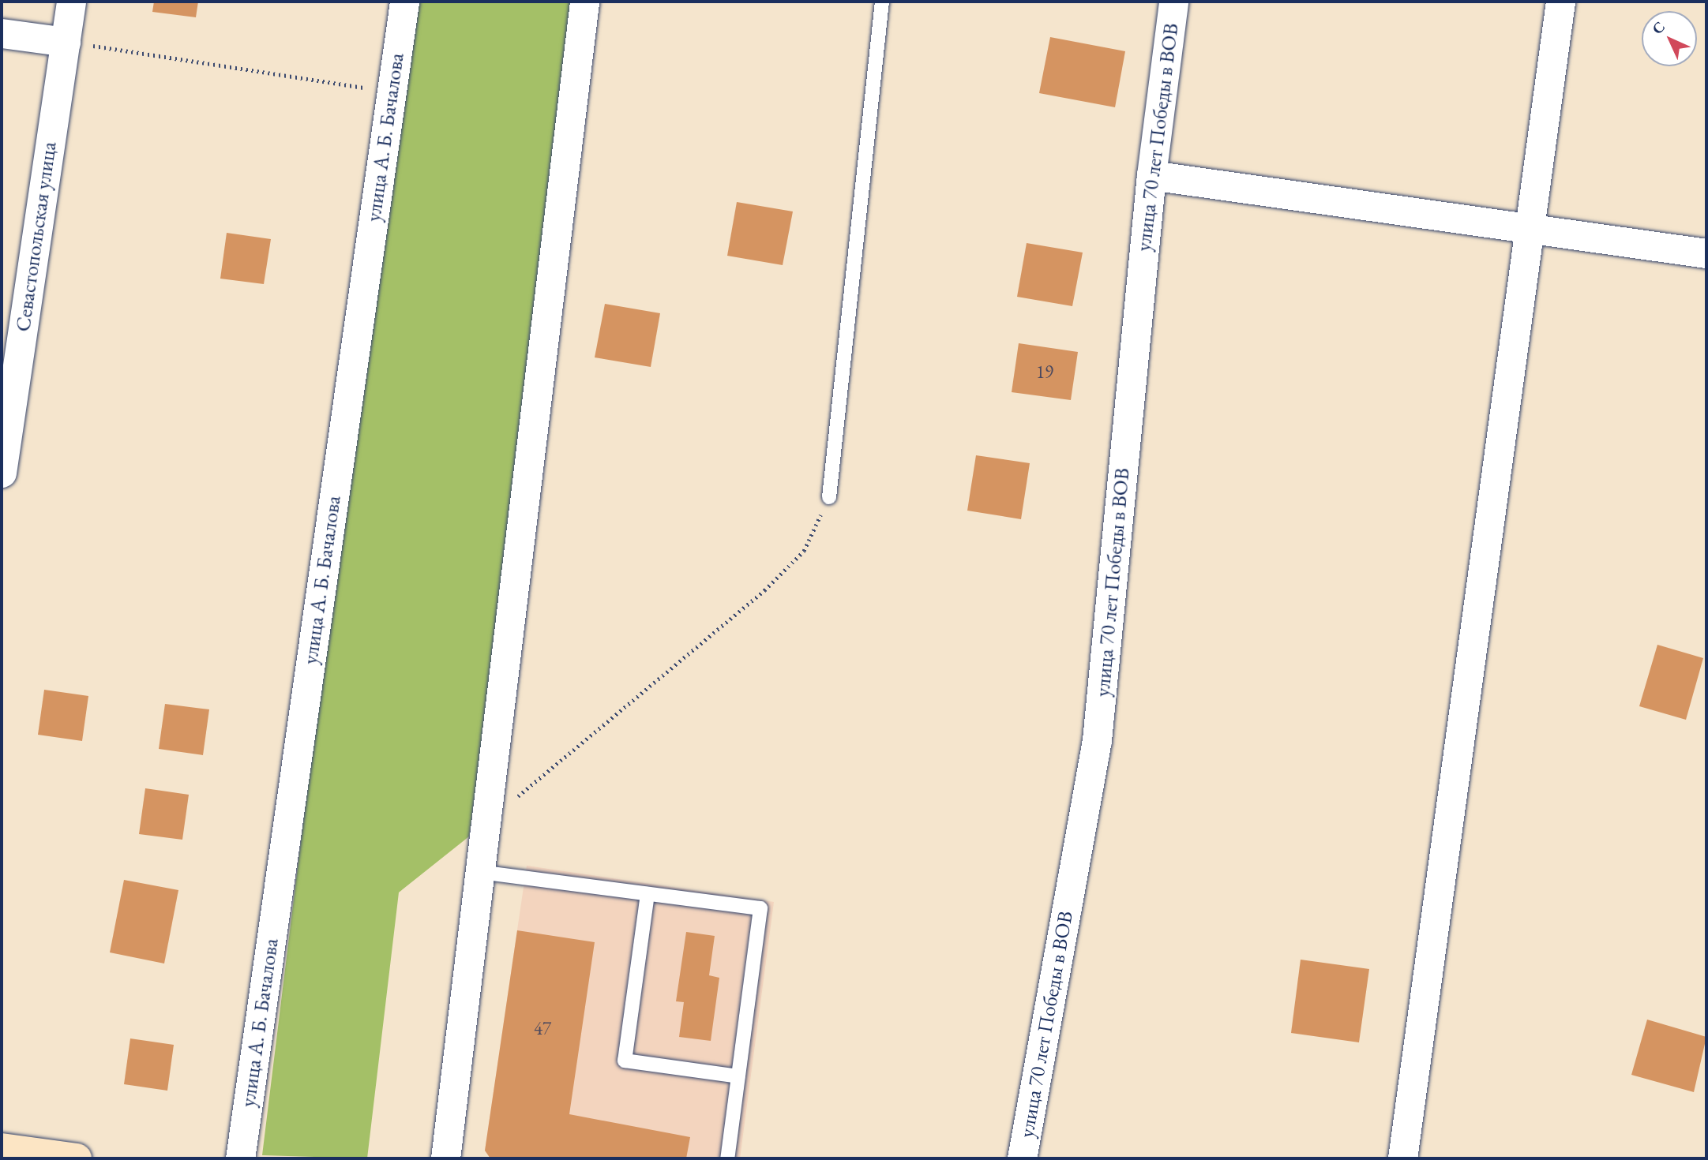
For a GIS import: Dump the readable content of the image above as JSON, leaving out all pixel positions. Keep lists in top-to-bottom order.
{
  "streets": {
    "street": ["улица А. Б. Бачалова", "улица 70 лет Победы в ВОВ", "Севастопольская улица"]
  },
  "house_numbers": ["19", "47"],
  "north": "top left"
}
